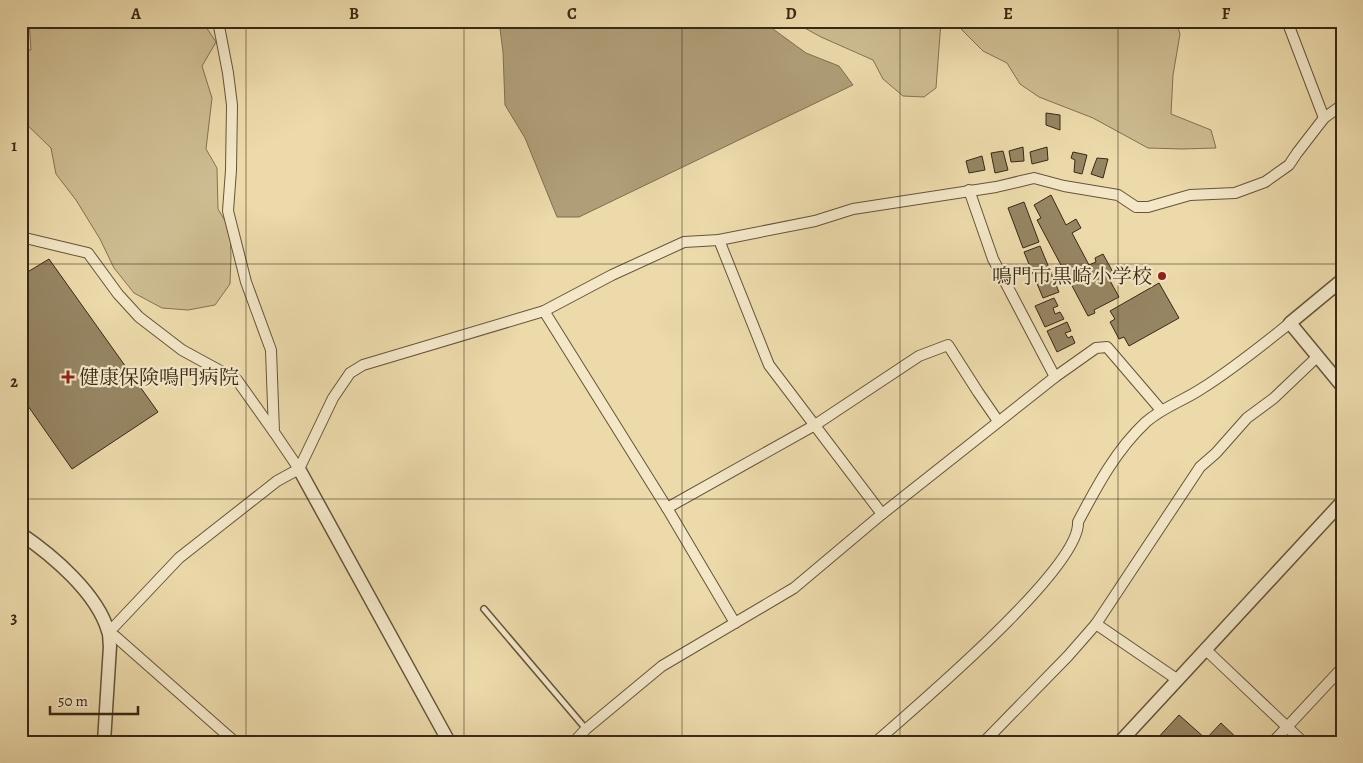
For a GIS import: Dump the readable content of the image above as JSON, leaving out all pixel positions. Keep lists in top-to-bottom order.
{
  "places": {
    "other": ["鳴門市黒崎小学校"],
    "health": ["健康保険鳴門病院"]
  },
  "scale_bar": "50 m",
  "grid": {
    "columns": [
      "A",
      "B",
      "C",
      "D",
      "E",
      "F"
    ],
    "rows": ["1", "2", "3"]
  }
}
